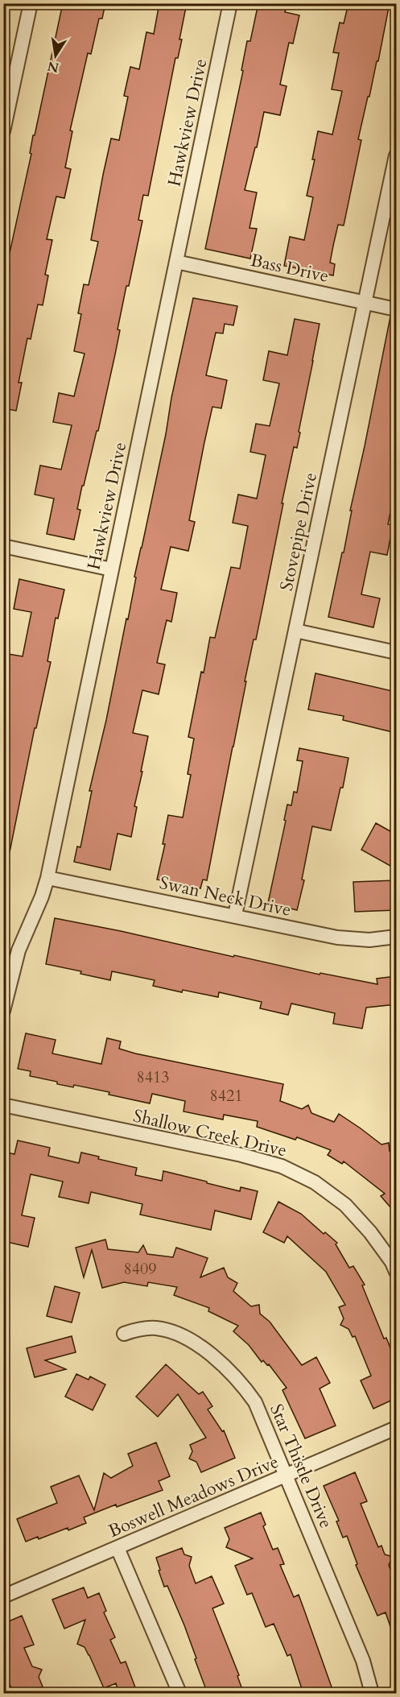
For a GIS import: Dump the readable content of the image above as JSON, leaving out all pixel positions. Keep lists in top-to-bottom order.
{
  "streets": {
    "street": [
      "Hawkview Drive",
      "Bass Drive",
      "Stovepipe Drive",
      "Swan Neck Drive",
      "Shallow Creek Drive",
      "Star Thistle Drive",
      "Boswell Meadows Drive"
    ]
  },
  "crossings": [
    ["Hawkview Drive", "Bass Drive"],
    ["Hawkview Drive", "Swan Neck Drive"],
    ["Bass Drive", "Stovepipe Drive"],
    ["Stovepipe Drive", "Swan Neck Drive"],
    ["Star Thistle Drive", "Boswell Meadows Drive"]
  ],
  "house_numbers": ["8413", "8421", "8409"],
  "north": "bottom"
}
